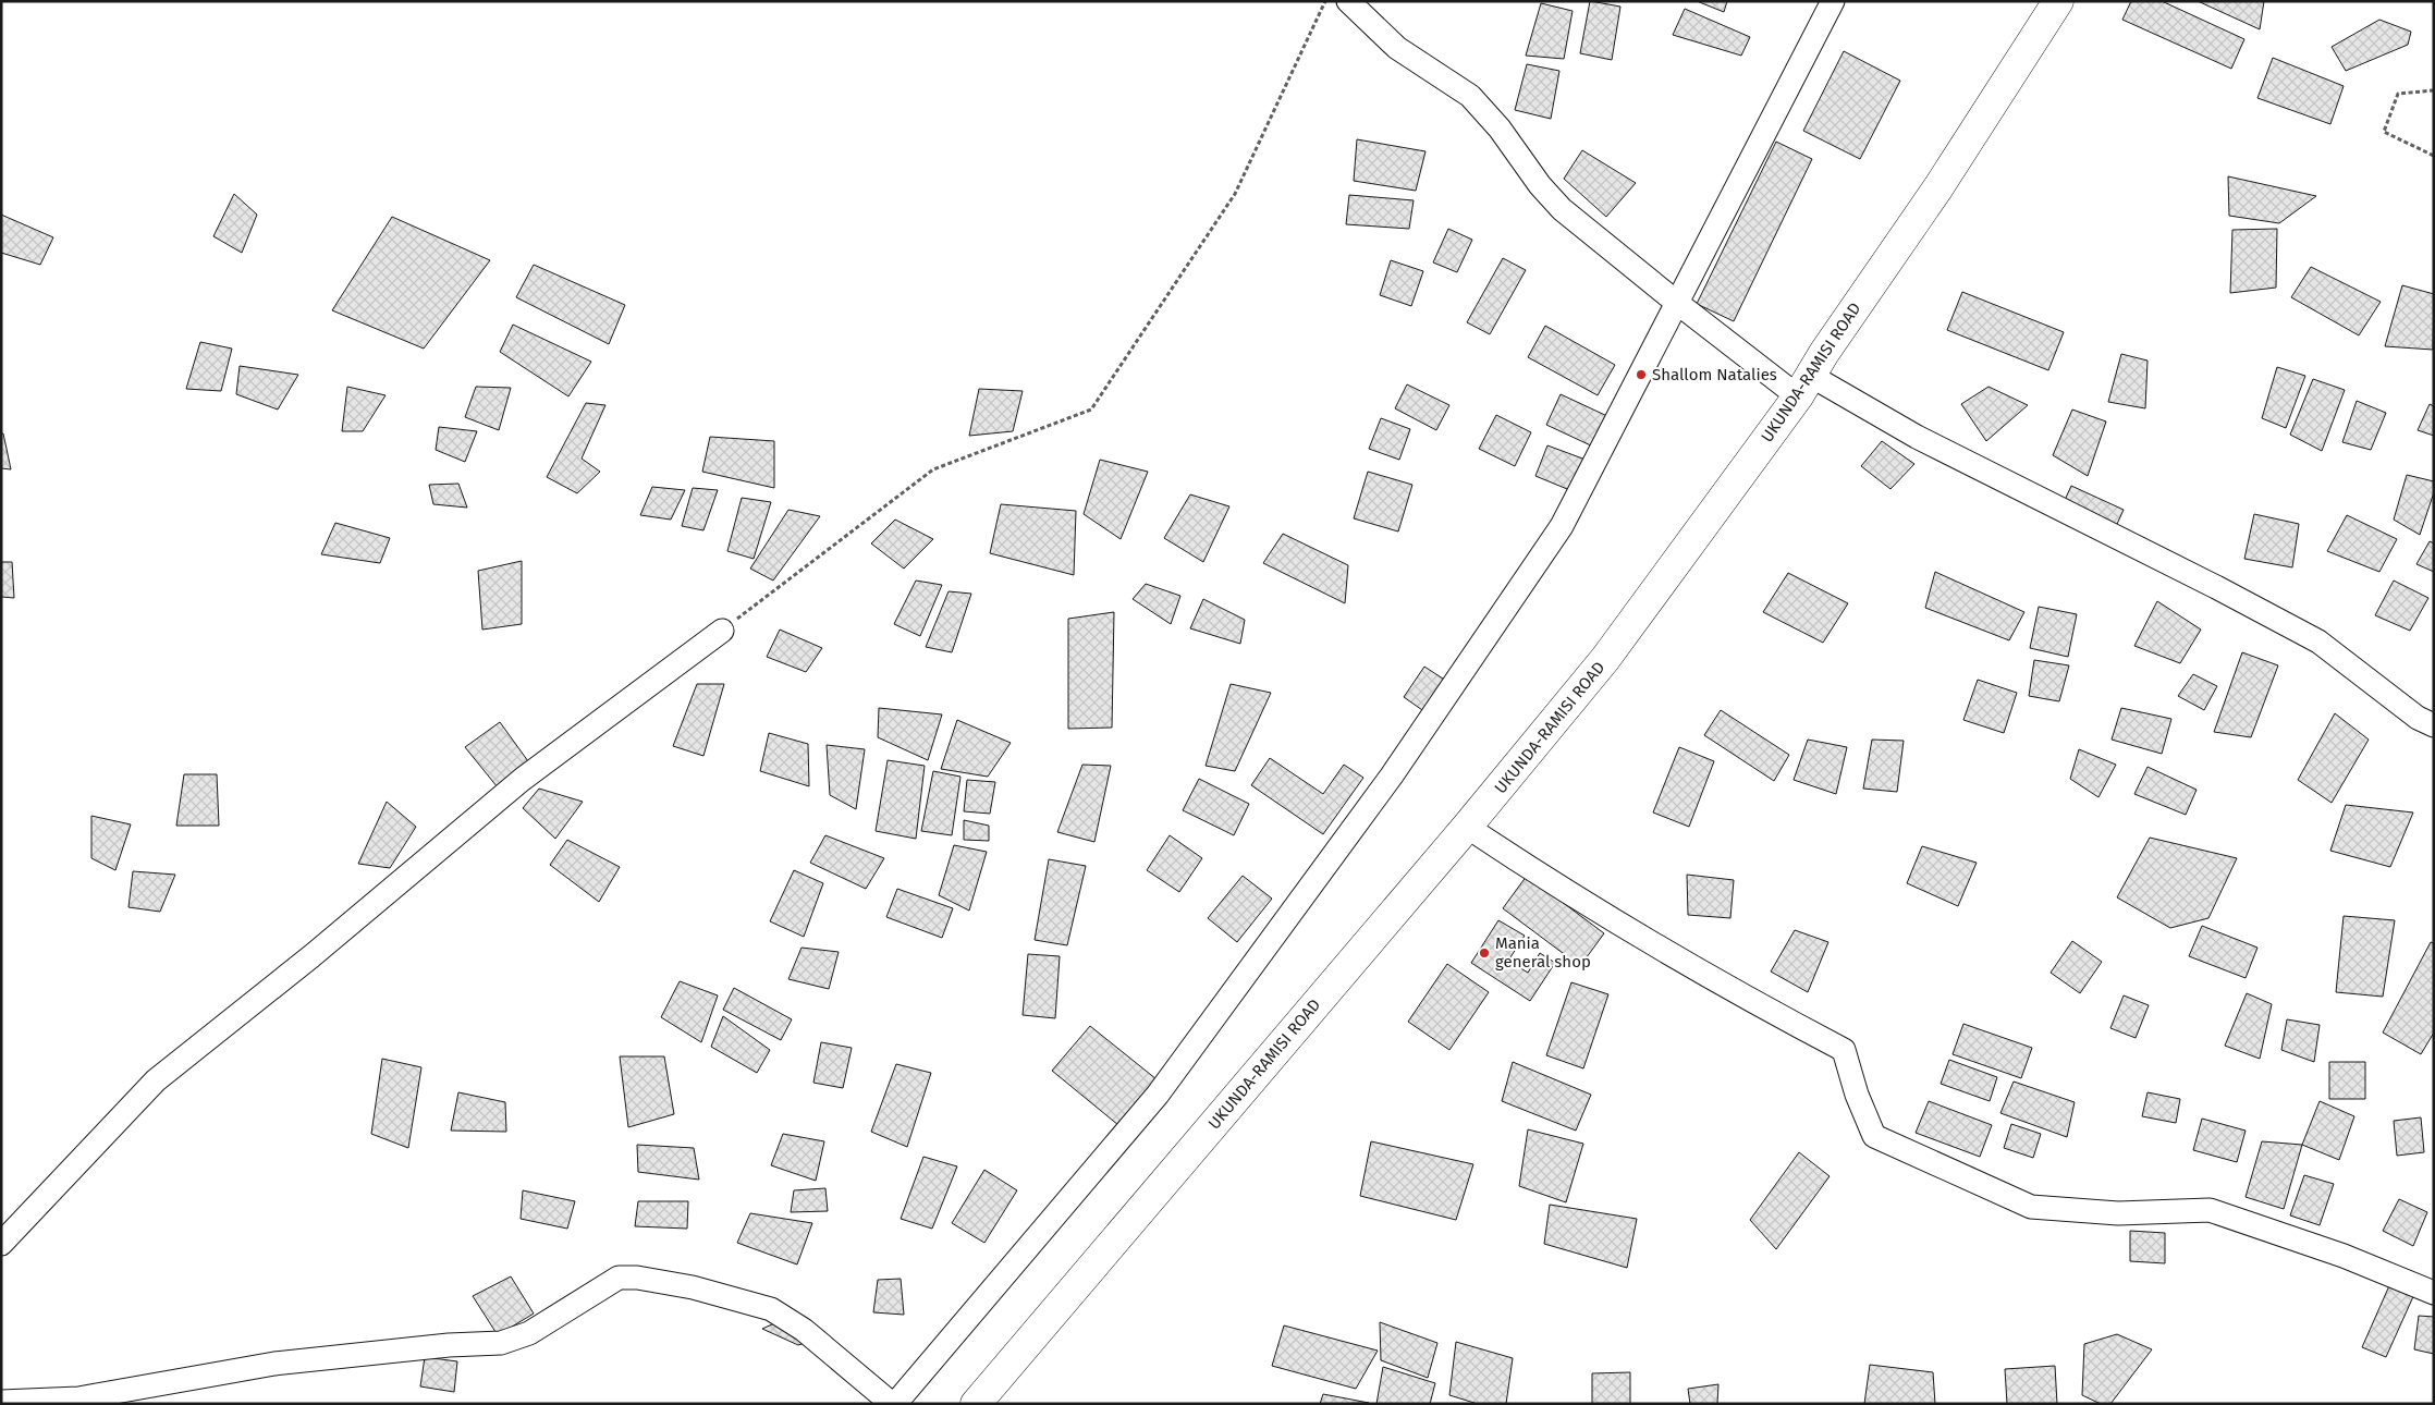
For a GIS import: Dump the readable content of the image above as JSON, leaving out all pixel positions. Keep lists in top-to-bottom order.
{
  "streets": {
    "highway": ["UKUNDA-RAMISI ROAD"]
  },
  "places": ["Shallom Natalies", "Mania general shop"]
}
